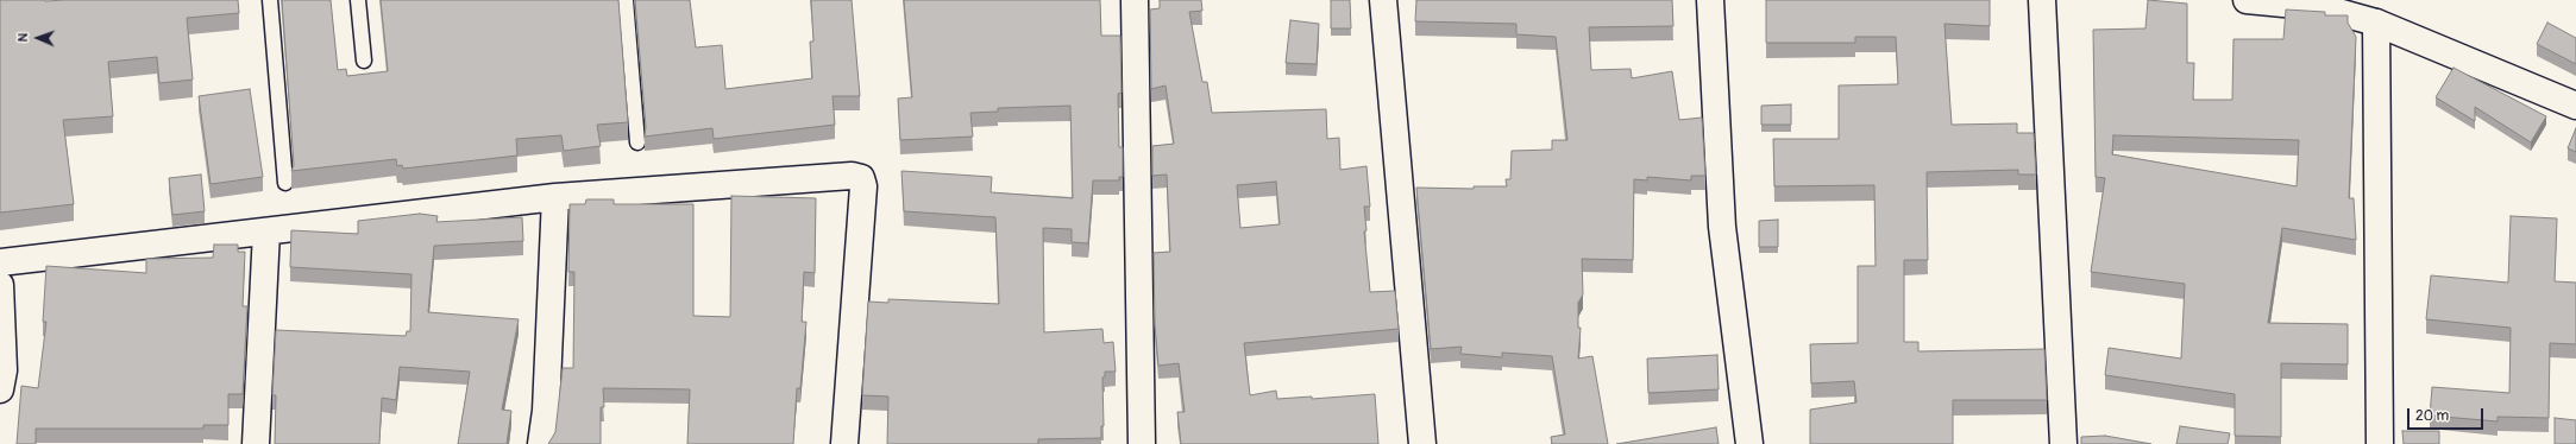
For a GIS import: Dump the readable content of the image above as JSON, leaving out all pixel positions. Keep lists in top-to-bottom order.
{
  "scale_bar": "20 m",
  "north": "left"
}
